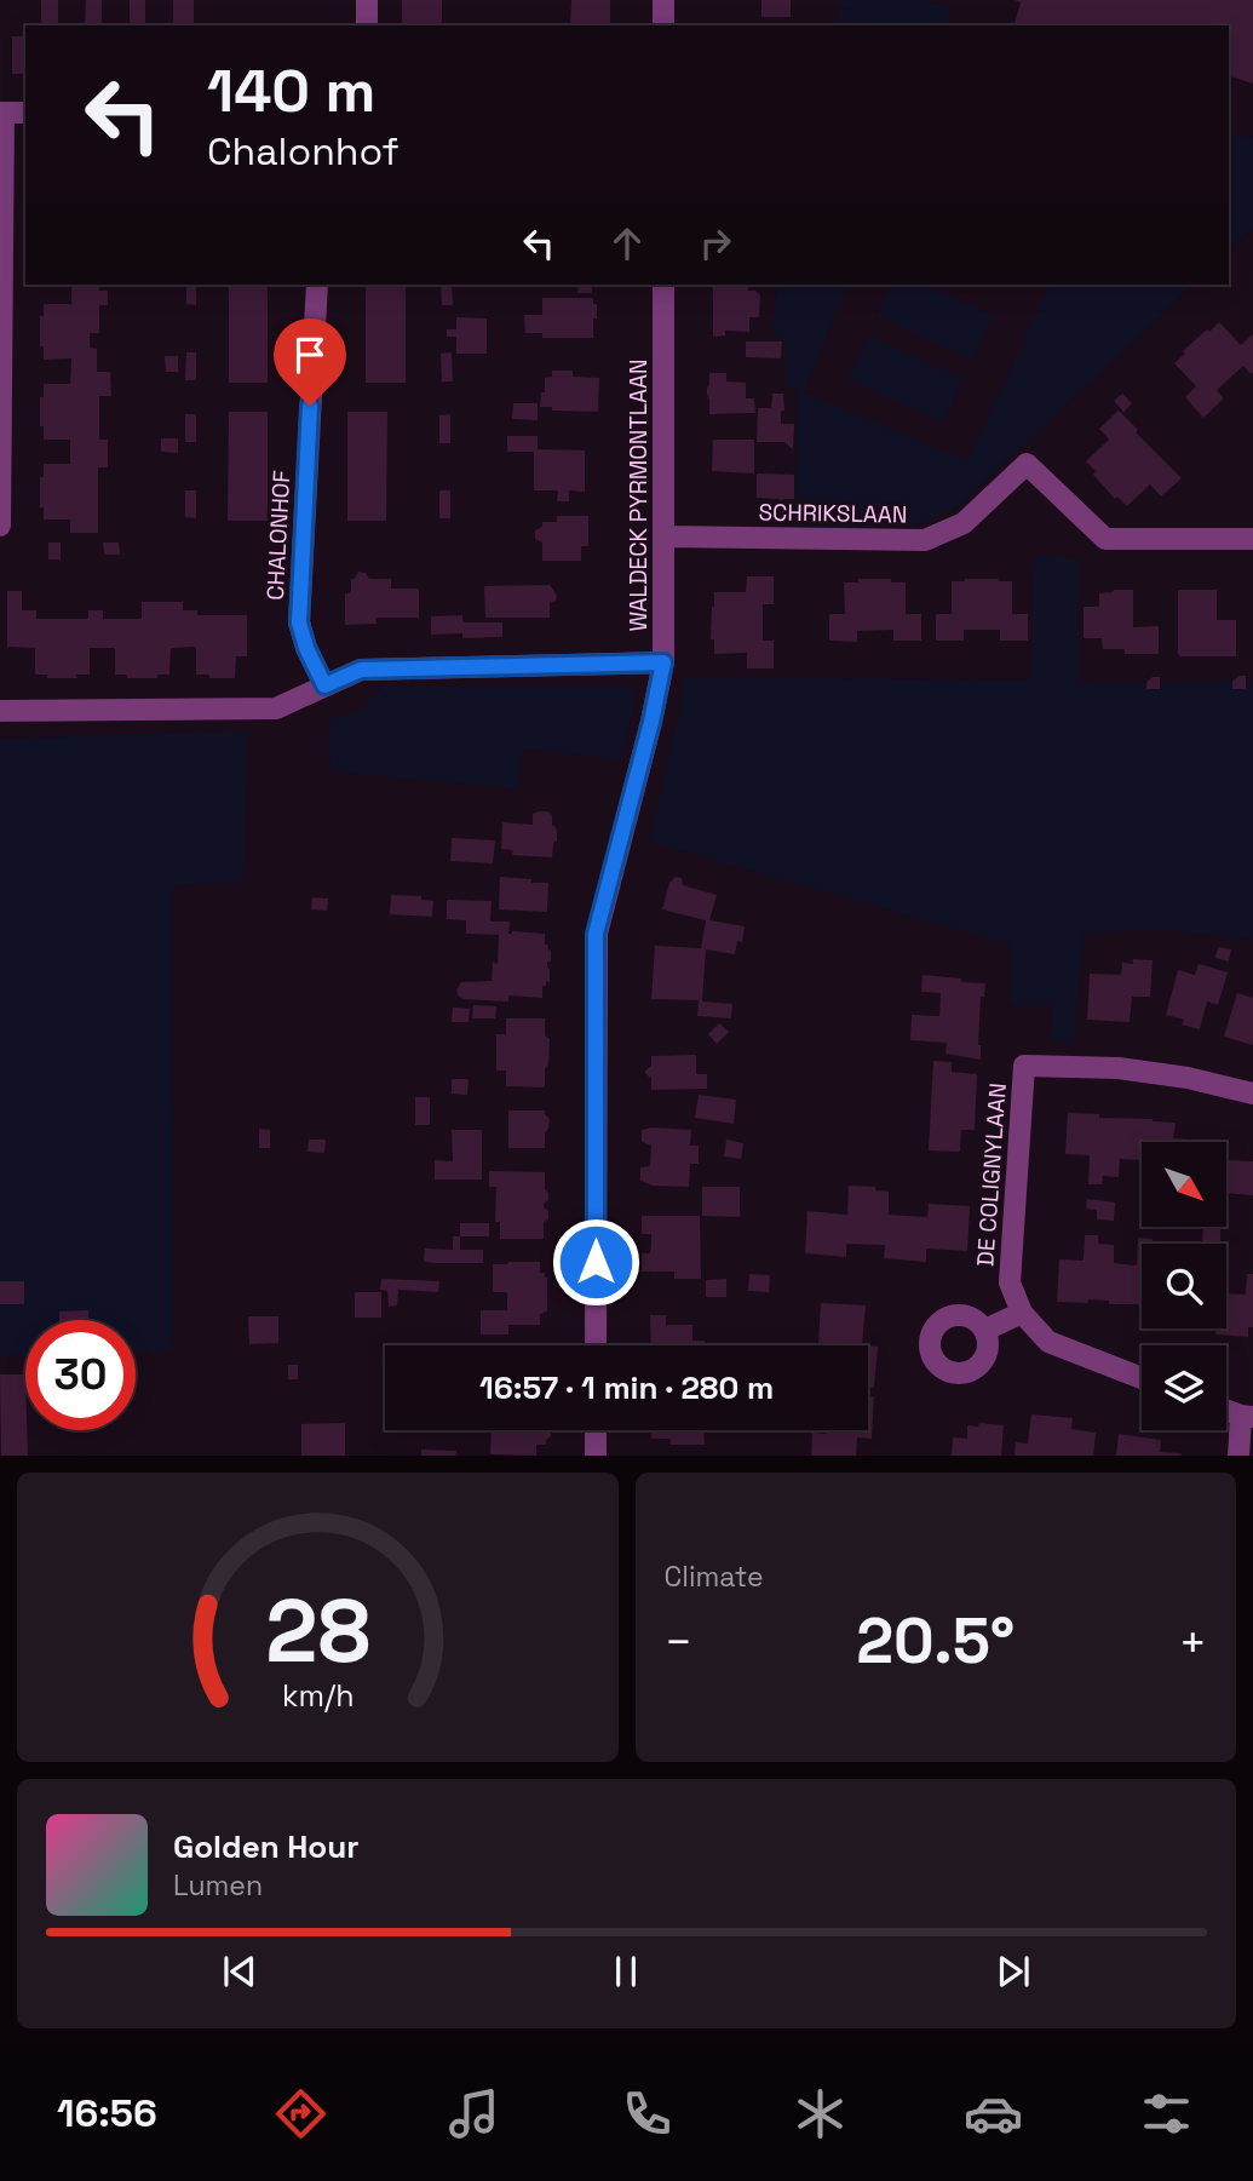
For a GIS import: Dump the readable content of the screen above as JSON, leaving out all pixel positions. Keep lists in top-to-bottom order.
{
  "streets": {
    "street": [
      "WALDECK PYRMONTLAAN",
      "SCHRIKSLAAN",
      "CHALONHOF",
      "DE COLIGNYLAAN"
    ]
  },
  "crossings": [
    ["WALDECK PYRMONTLAAN", "SCHRIKSLAAN"]
  ],
  "north": "bottom right",
  "page": {
    "turn": ["140 m", "Chalonhof"],
    "limit": "30",
    "trip": "16:57 · 1 min · 280 m",
    "tile": "Climate",
    "heat": ["−", "20.5°", "+"],
    "song": ["Golden Hour", "Lumen"],
    "tabs": "16:56",
    "gauge": ["28", "km/h"]
  }
}
